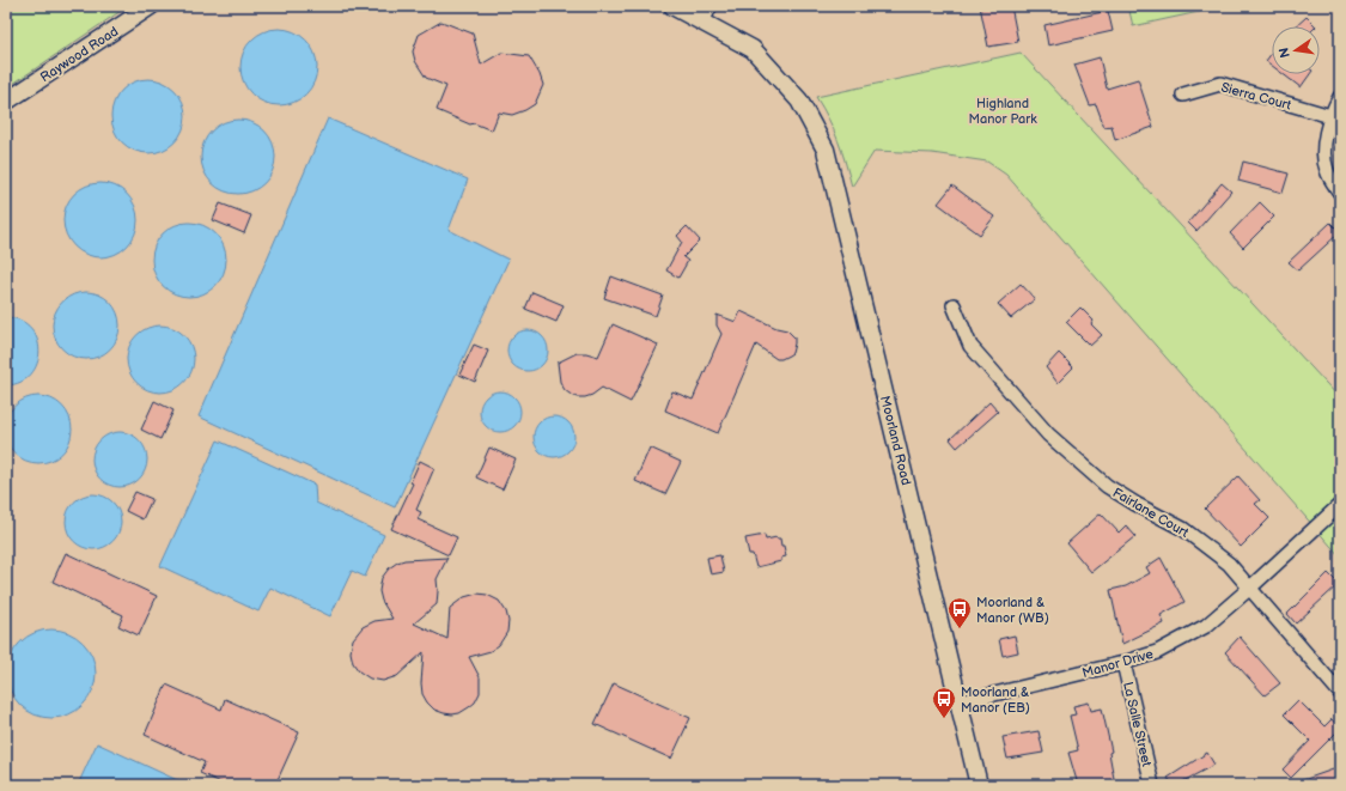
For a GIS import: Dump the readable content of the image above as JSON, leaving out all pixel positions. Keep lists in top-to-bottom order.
{
  "streets": {
    "street": [
      "Raywood Road",
      "Sierra Court",
      "Moorland Road",
      "Fairlane Court",
      "Manor Drive",
      "La Salle Street"
    ]
  },
  "crossings": [
    ["Moorland Road", "Manor Drive"],
    ["Fairlane Court", "Manor Drive"],
    ["Manor Drive", "La Salle Street"]
  ],
  "parks": ["Highland Manor Park"],
  "places": {
    "bus stop": ["Moorland & Manor (WB)", "Moorland & Manor (EB)"]
  },
  "north": "left"
}
